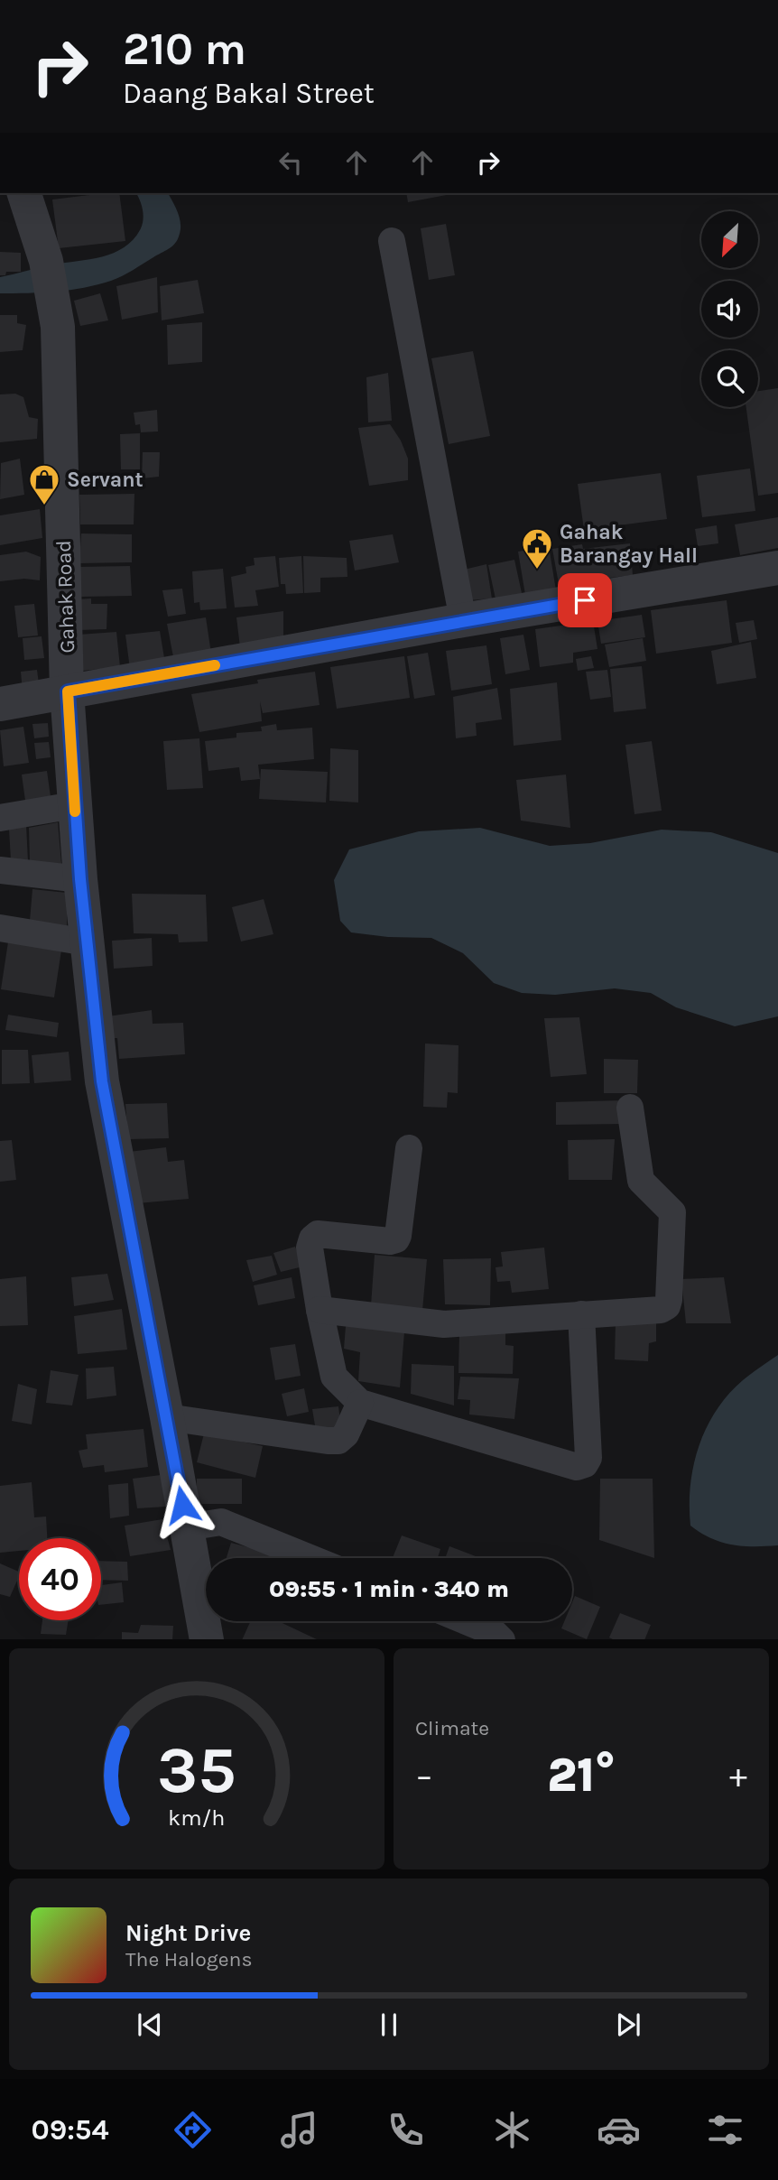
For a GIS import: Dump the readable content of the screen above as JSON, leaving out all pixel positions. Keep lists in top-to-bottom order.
{
  "streets": {
    "street": ["Gahak Road"]
  },
  "places": {
    "shop": ["Servant"],
    "public building": ["Gahak Barangay Hall"]
  },
  "north": "bottom left",
  "page": {
    "turn": ["210 m", "Daang Bakal Street"],
    "limit": "40",
    "trip": "09:55 · 1 min · 340 m",
    "tile": "Climate",
    "heat": ["−", "21°", "+"],
    "song": ["Night Drive", "The Halogens"],
    "tabs": "09:54",
    "gauge": ["35", "km/h"]
  }
}
